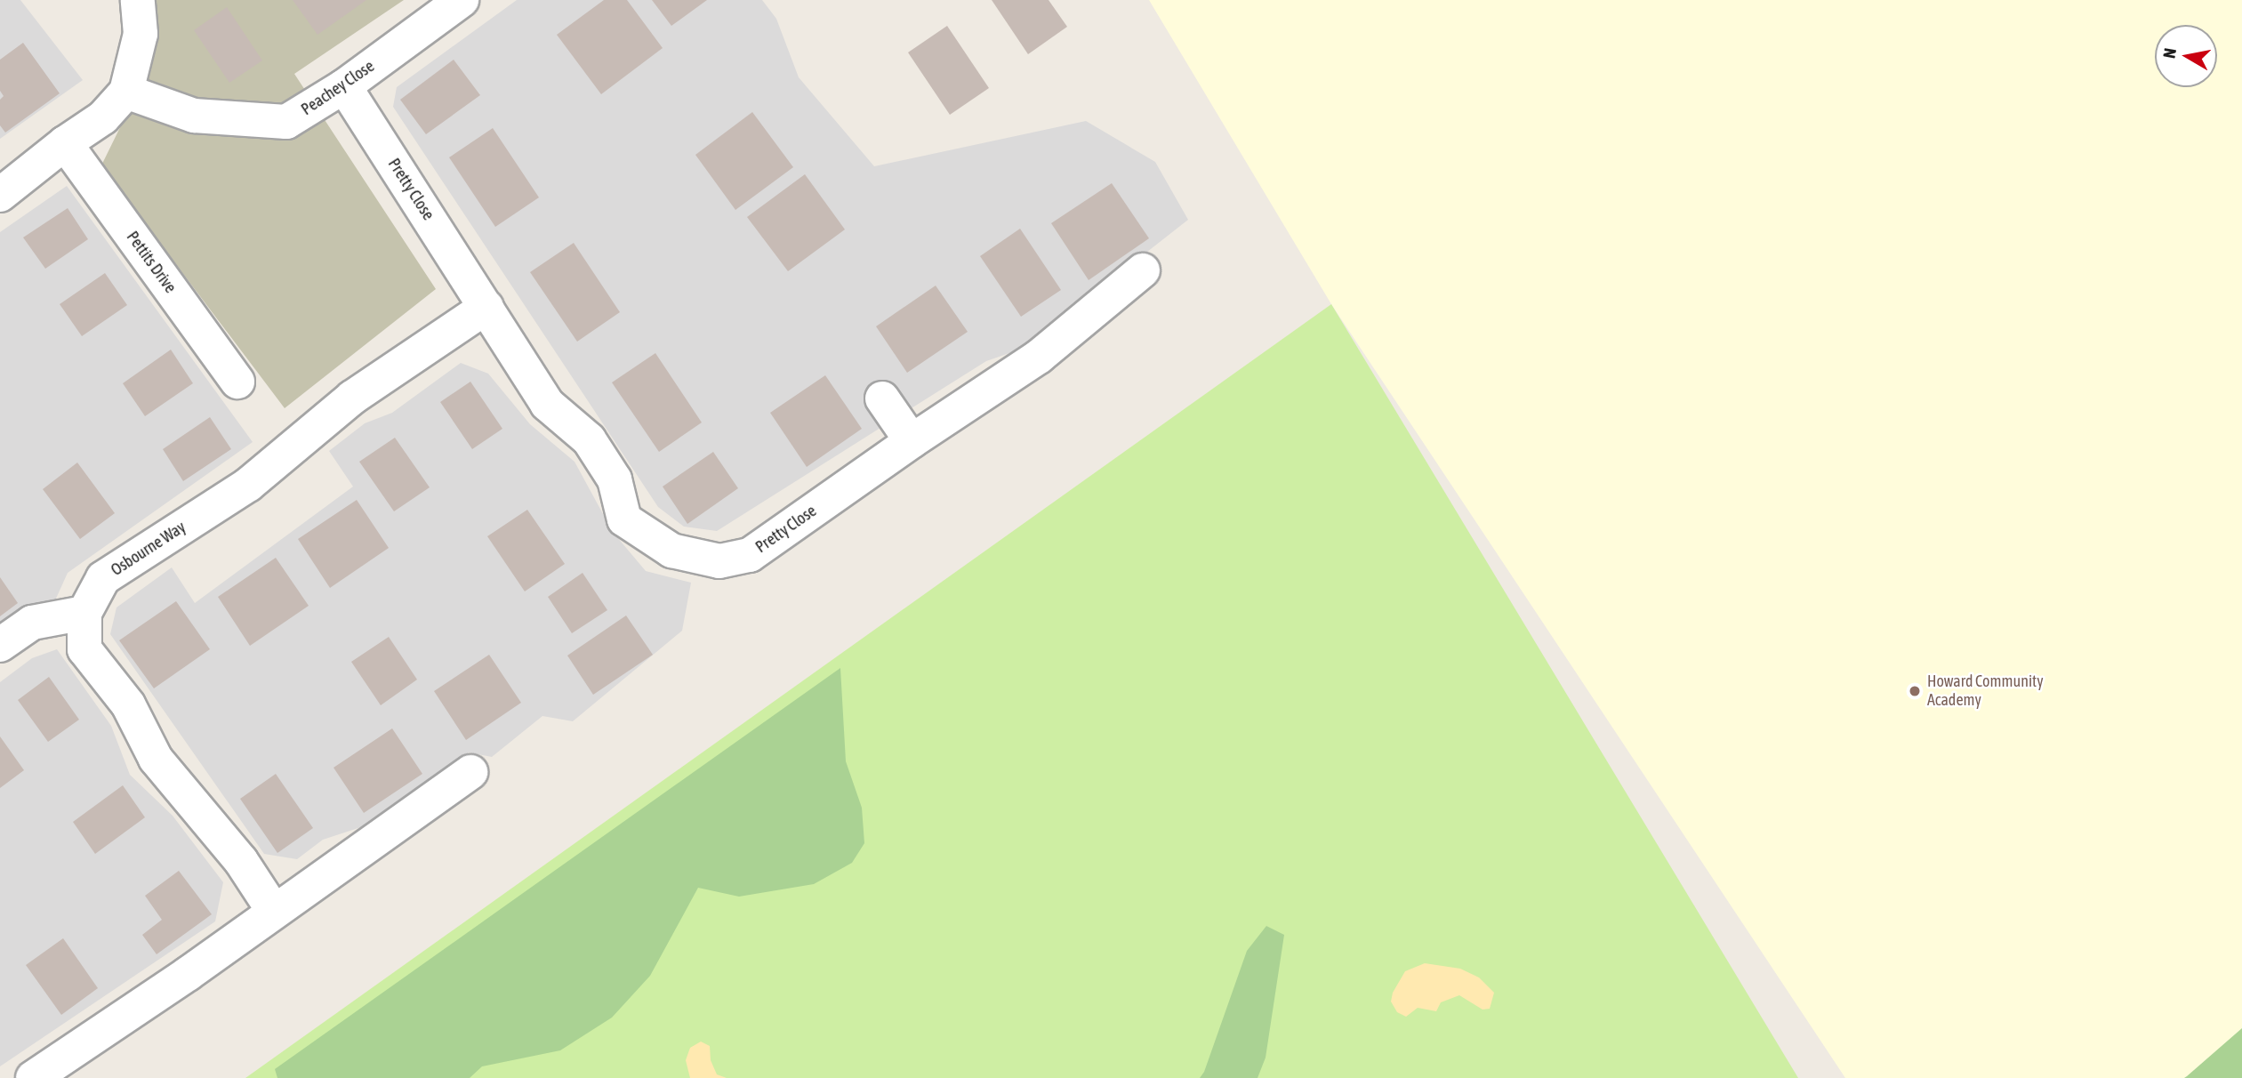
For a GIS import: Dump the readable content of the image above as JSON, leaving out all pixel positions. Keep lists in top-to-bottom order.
{
  "streets": {
    "street": [
      "Peachey Close",
      "Pretty Close",
      "Pettits Drive",
      "Osbourne Way"
    ]
  },
  "crossings": [
    ["Peachey Close", "Pretty Close"],
    ["Pretty Close", "Osbourne Way"]
  ],
  "places": ["Howard Community Academy"],
  "north": "left"
}
